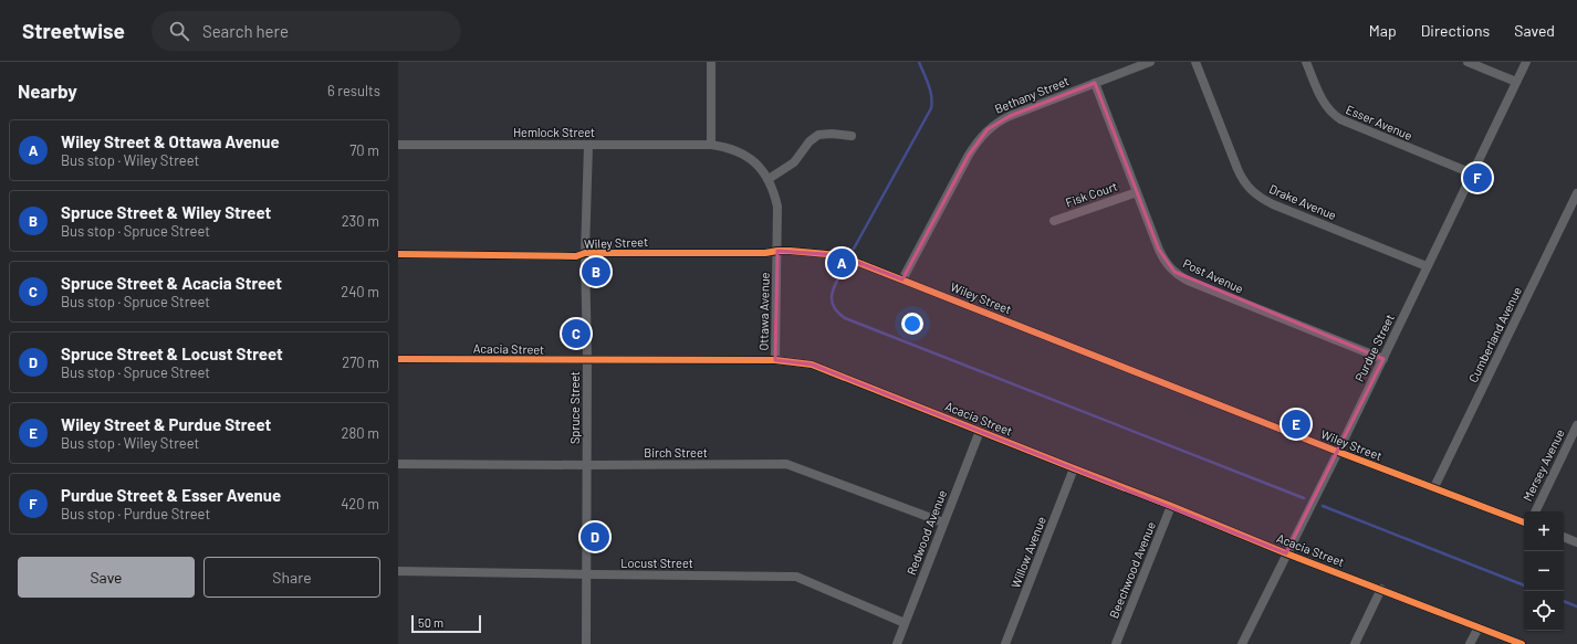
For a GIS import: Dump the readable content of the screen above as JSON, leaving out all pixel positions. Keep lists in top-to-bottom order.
{
  "streets": {
    "street": [
      "Bethany Street",
      "Esser Avenue",
      "Hemlock Street",
      "Fisk Court",
      "Drake Avenue",
      "Wiley Street",
      "Post Avenue",
      "Ottawa Avenue",
      "Cumberland Avenue",
      "Purdue Street",
      "Acacia Street",
      "Spruce Street",
      "Birch Street",
      "Mersey Avenue",
      "Redwood Avenue",
      "Willow Avenue",
      "Locust Street",
      "Beechwood Avenue"
    ]
  },
  "crossings": [
    ["Bethany Street", "Wiley Street"],
    ["Bethany Street", "Post Avenue"],
    ["Esser Avenue", "Purdue Street"],
    ["Hemlock Street", "Ottawa Avenue"],
    ["Hemlock Street", "Spruce Street"],
    ["Fisk Court", "Post Avenue"],
    ["Drake Avenue", "Purdue Street"],
    ["Wiley Street", "Ottawa Avenue"],
    ["Wiley Street", "Cumberland Avenue"],
    ["Wiley Street", "Purdue Street"],
    ["Wiley Street", "Spruce Street"],
    ["Post Avenue", "Purdue Street"],
    ["Ottawa Avenue", "Acacia Street"],
    ["Purdue Street", "Acacia Street"],
    ["Acacia Street", "Spruce Street"],
    ["Acacia Street", "Redwood Avenue"],
    ["Acacia Street", "Willow Avenue"],
    ["Acacia Street", "Beechwood Avenue"],
    ["Spruce Street", "Birch Street"],
    ["Spruce Street", "Locust Street"],
    ["Birch Street", "Redwood Avenue"],
    ["Redwood Avenue", "Locust Street"]
  ],
  "scale_bar": "50 m",
  "page": {
    "header": "Streetwise",
    "search": "Search here",
    "nav": ["Map", "Directions", "Saved"],
    "heading": ["Nearby", "6 results"],
    "list": [
      {
        "mark": "A",
        "name": "Wiley Street & Ottawa Avenue",
        "note": "Bus stop · Wiley Street",
        "value": "70 m"
      },
      {
        "mark": "B",
        "name": "Spruce Street & Wiley Street",
        "note": "Bus stop · Spruce Street",
        "value": "230 m"
      },
      {
        "mark": "C",
        "name": "Spruce Street & Acacia Street",
        "note": "Bus stop · Spruce Street",
        "value": "240 m"
      },
      {
        "mark": "D",
        "name": "Spruce Street & Locust Street",
        "note": "Bus stop · Spruce Street",
        "value": "270 m"
      },
      {
        "mark": "E",
        "name": "Wiley Street & Purdue Street",
        "note": "Bus stop · Wiley Street",
        "value": "280 m"
      },
      {
        "mark": "F",
        "name": "Purdue Street & Esser Avenue",
        "note": "Bus stop · Purdue Street",
        "value": "420 m"
      }
    ],
    "pins": [
      "F",
      "A",
      "B",
      "C",
      "E",
      "D"
    ],
    "map_buttons": ["+", "−"],
    "buttons": ["Save", "Share"],
    "scale": "50 m"
  }
}
